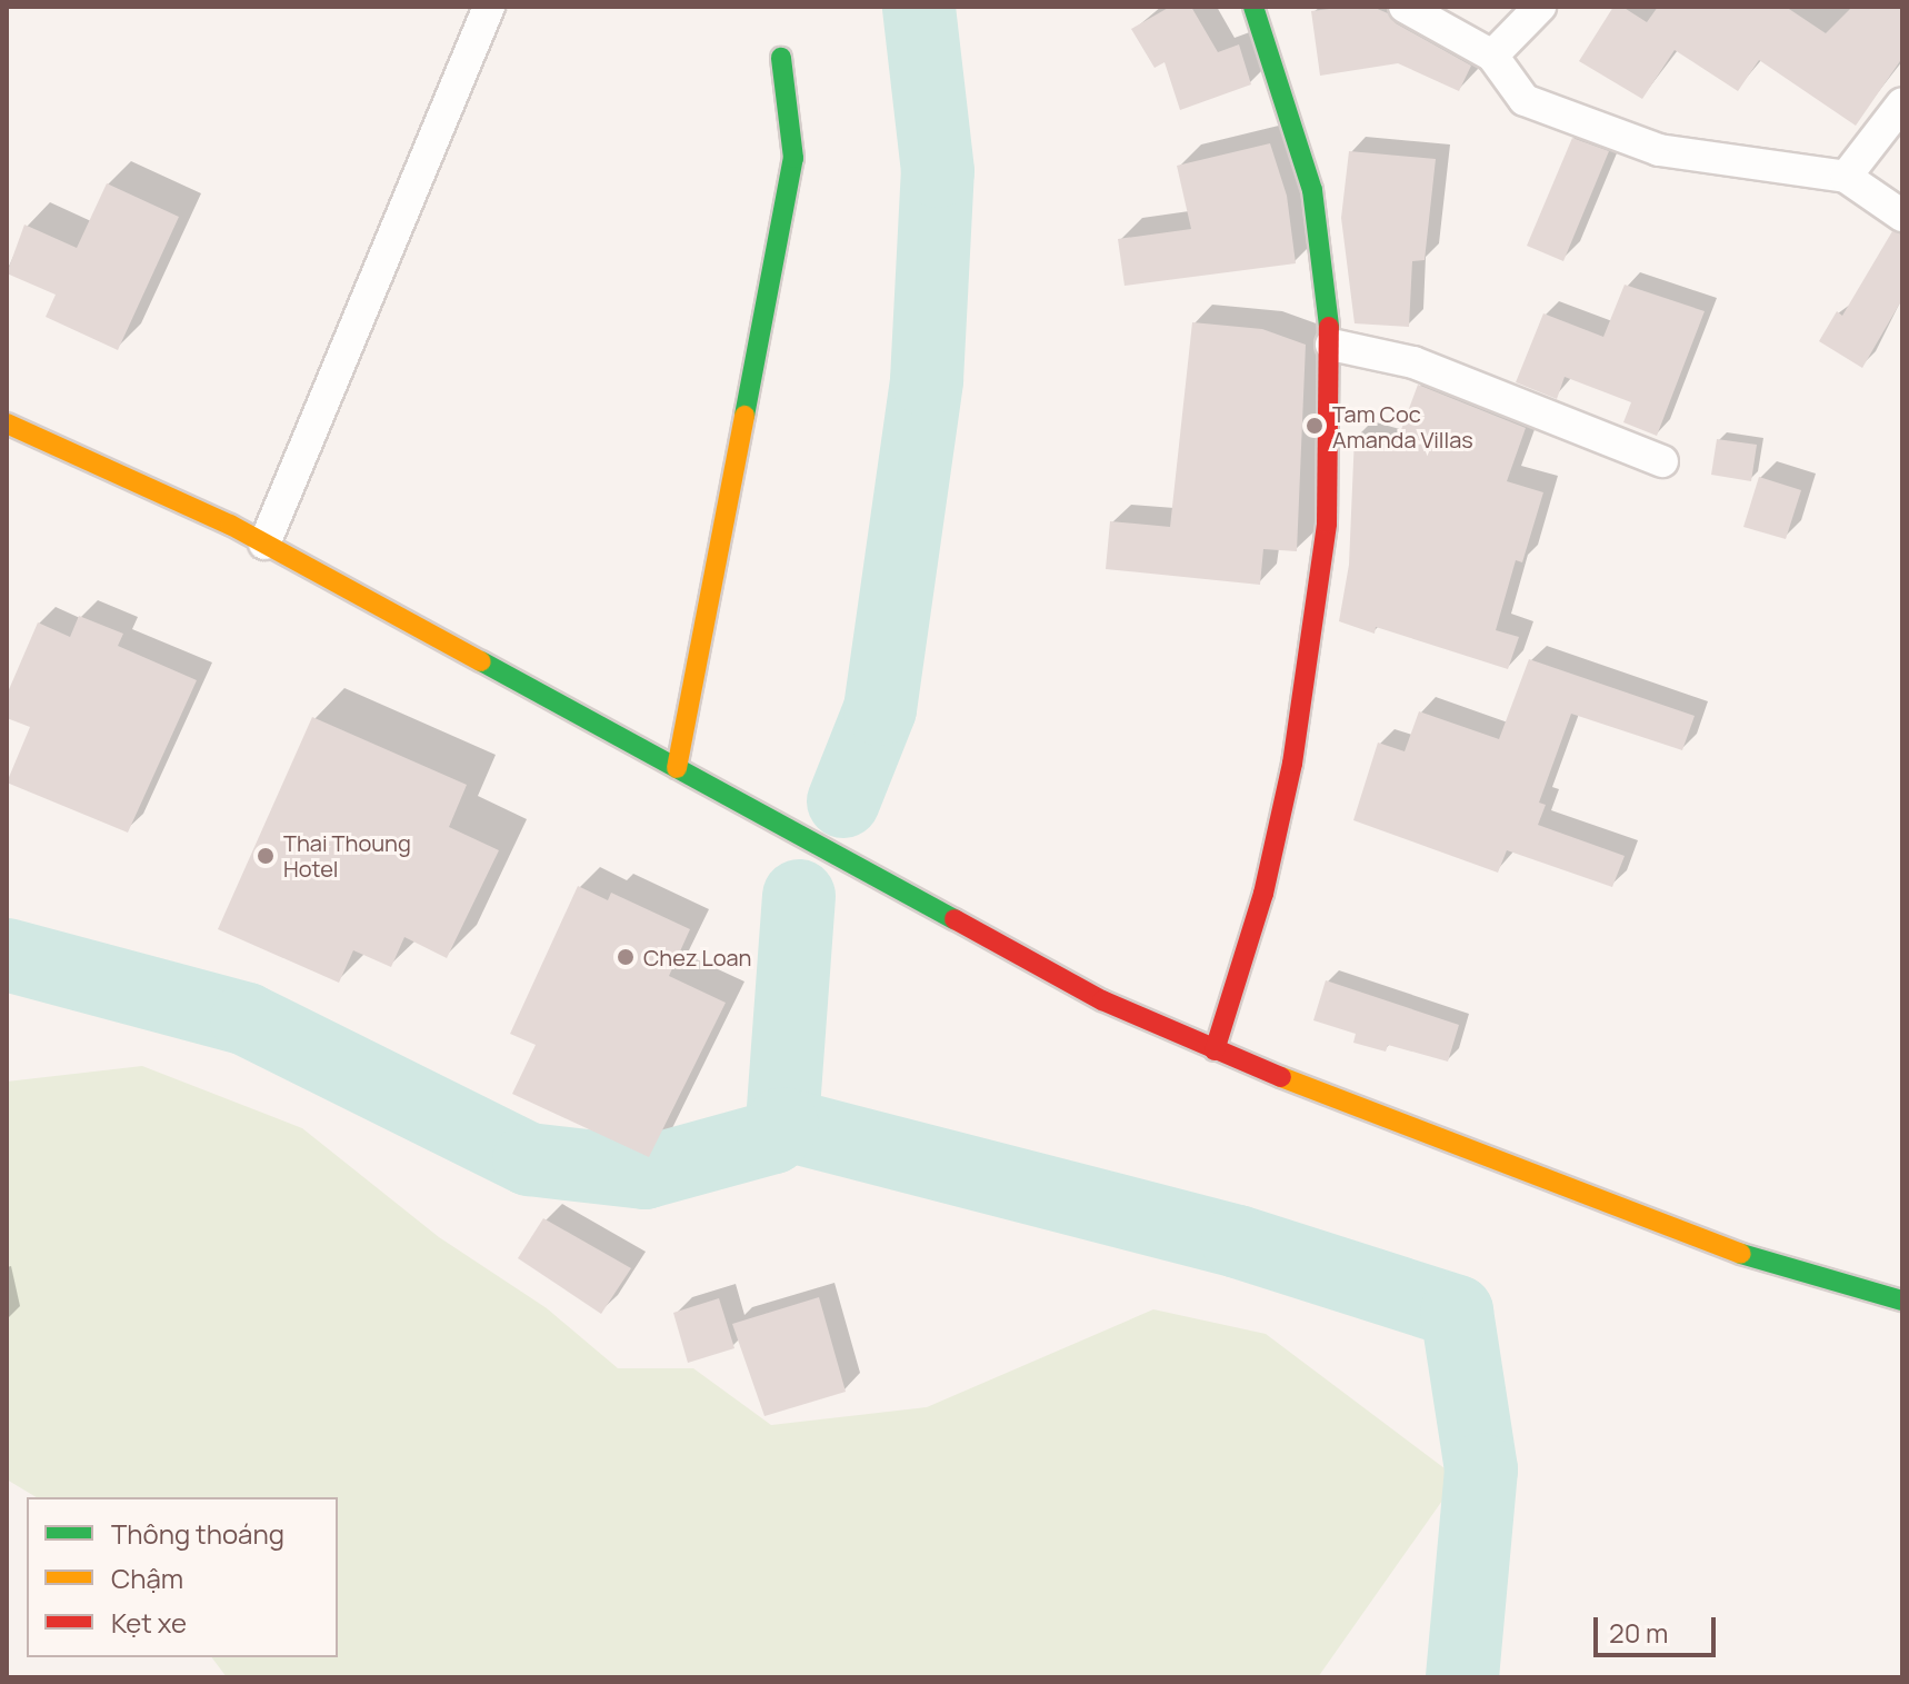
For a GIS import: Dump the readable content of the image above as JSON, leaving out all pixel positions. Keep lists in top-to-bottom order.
{
  "places": ["Tam Coc Amanda Villas", "Thai Thoung Hotel", "Chez Loan"],
  "legend": ["Thông thoáng", "Chậm", "Kẹt xe"],
  "scale_bar": "20 m"
}
